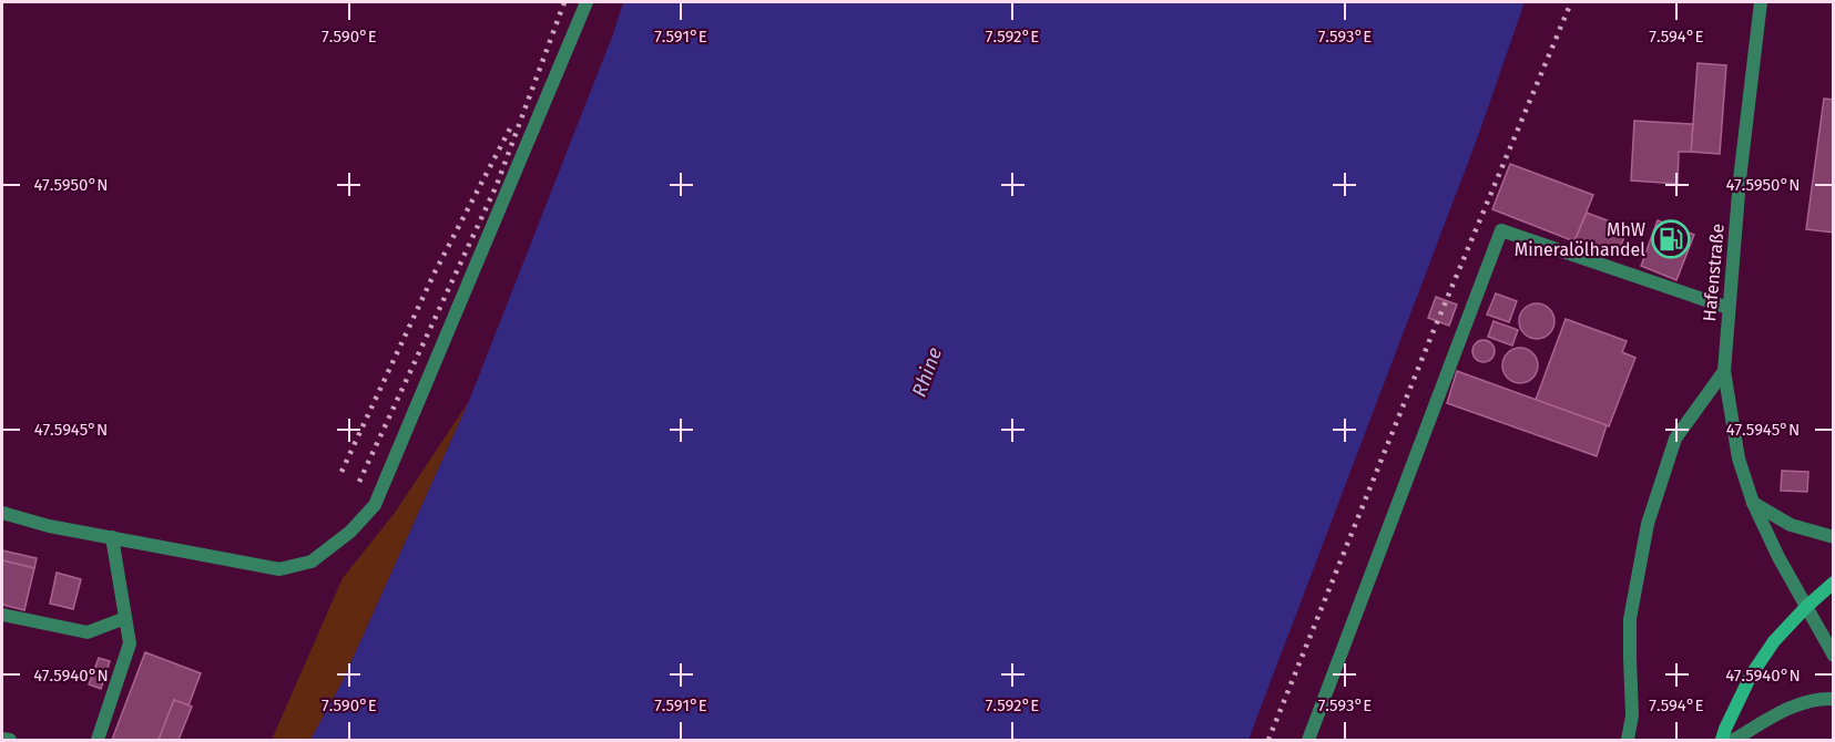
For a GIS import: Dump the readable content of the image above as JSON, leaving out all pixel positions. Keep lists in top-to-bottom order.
{
  "streets": {
    "street": ["Hafenstraße"]
  },
  "water": ["Rhine"],
  "places": {
    "fuel station": ["MhW Mineralölhandel"]
  },
  "coordinates": [
    "7.590°E",
    "7.591°E",
    "7.592°E",
    "7.593°E",
    "7.594°E",
    "47.5950°N",
    "47.5945°N",
    "47.5940°N"
  ]
}
